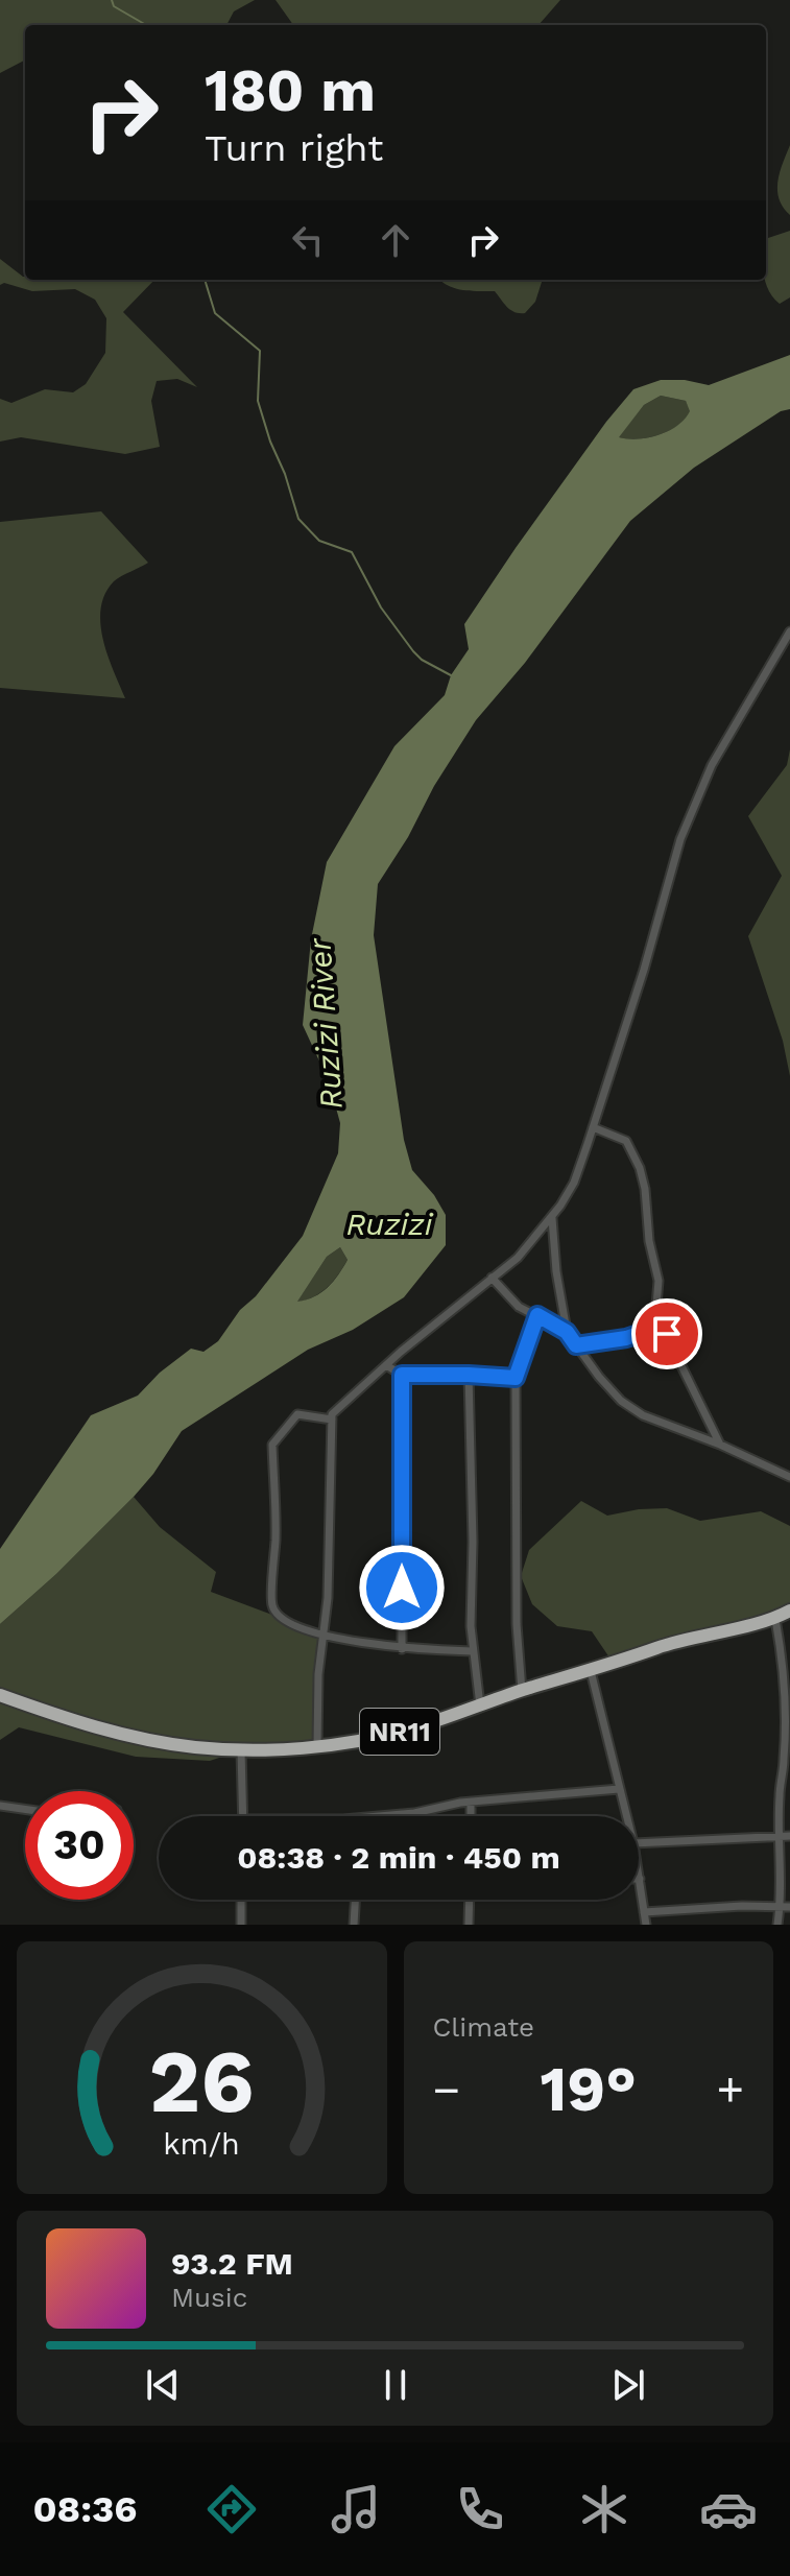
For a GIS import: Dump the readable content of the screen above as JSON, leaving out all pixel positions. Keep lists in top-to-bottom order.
{
  "streets": {
    "highway": ["NR11"]
  },
  "water": ["Ruzizi River", "Ruzizi"],
  "page": {
    "turn": ["180 m", "Turn right"],
    "limit": "30",
    "trip": "08:38 · 2 min · 450 m",
    "tile": "Climate",
    "heat": ["−", "19°", "+"],
    "song": ["93.2 FM", "Music"],
    "tabs": "08:36",
    "gauge": ["26", "km/h"]
  }
}
